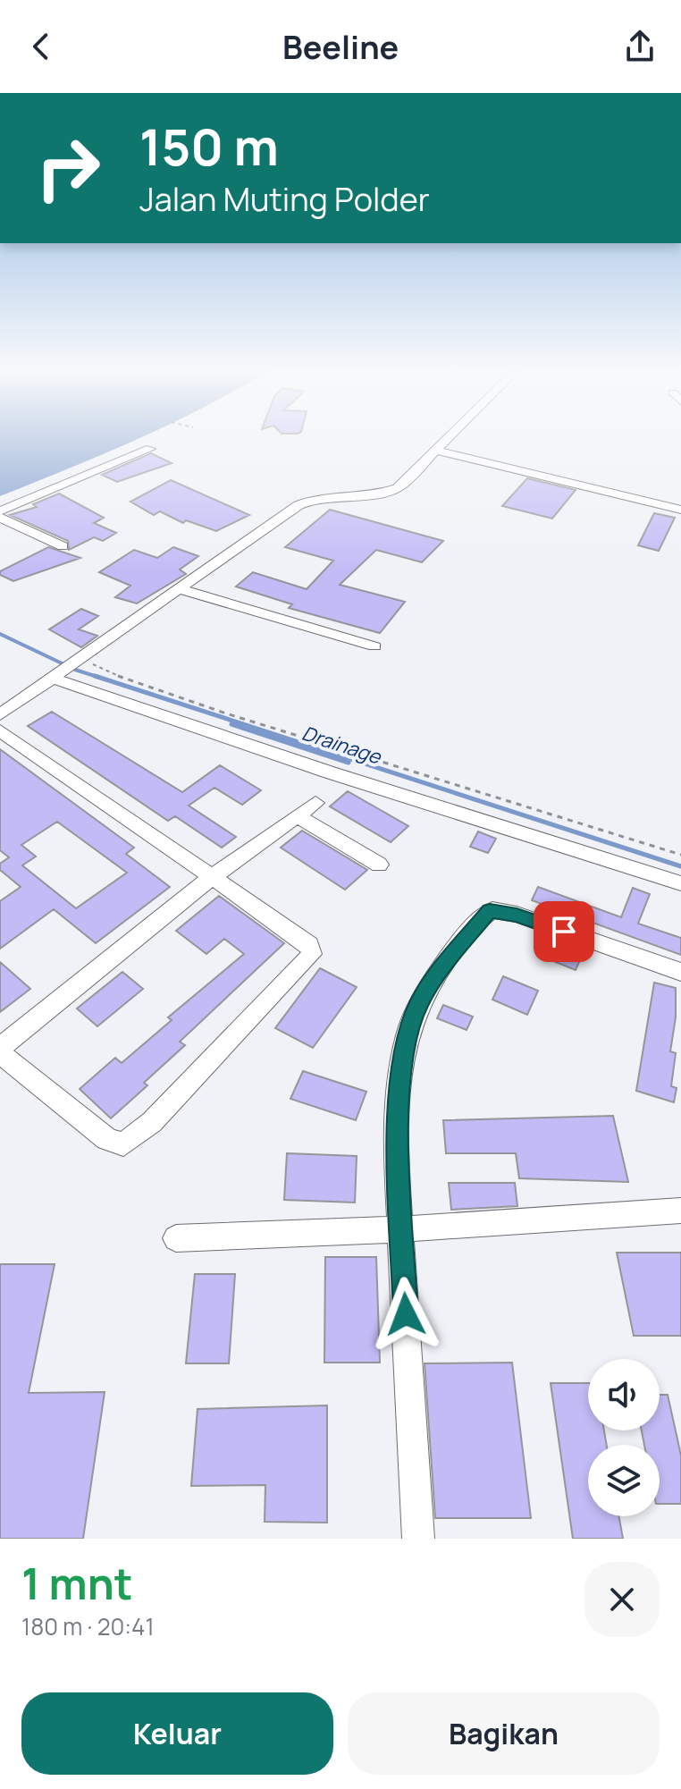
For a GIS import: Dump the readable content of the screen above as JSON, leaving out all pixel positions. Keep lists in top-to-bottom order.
{
  "water": ["Drainage"],
  "page": {
    "header": "Beeline",
    "turn": ["150 m", "Jalan Muting Polder"],
    "heading": ["1 mnt", "180 m · 20:41"],
    "buttons": ["Keluar", "Bagikan"]
  }
}
